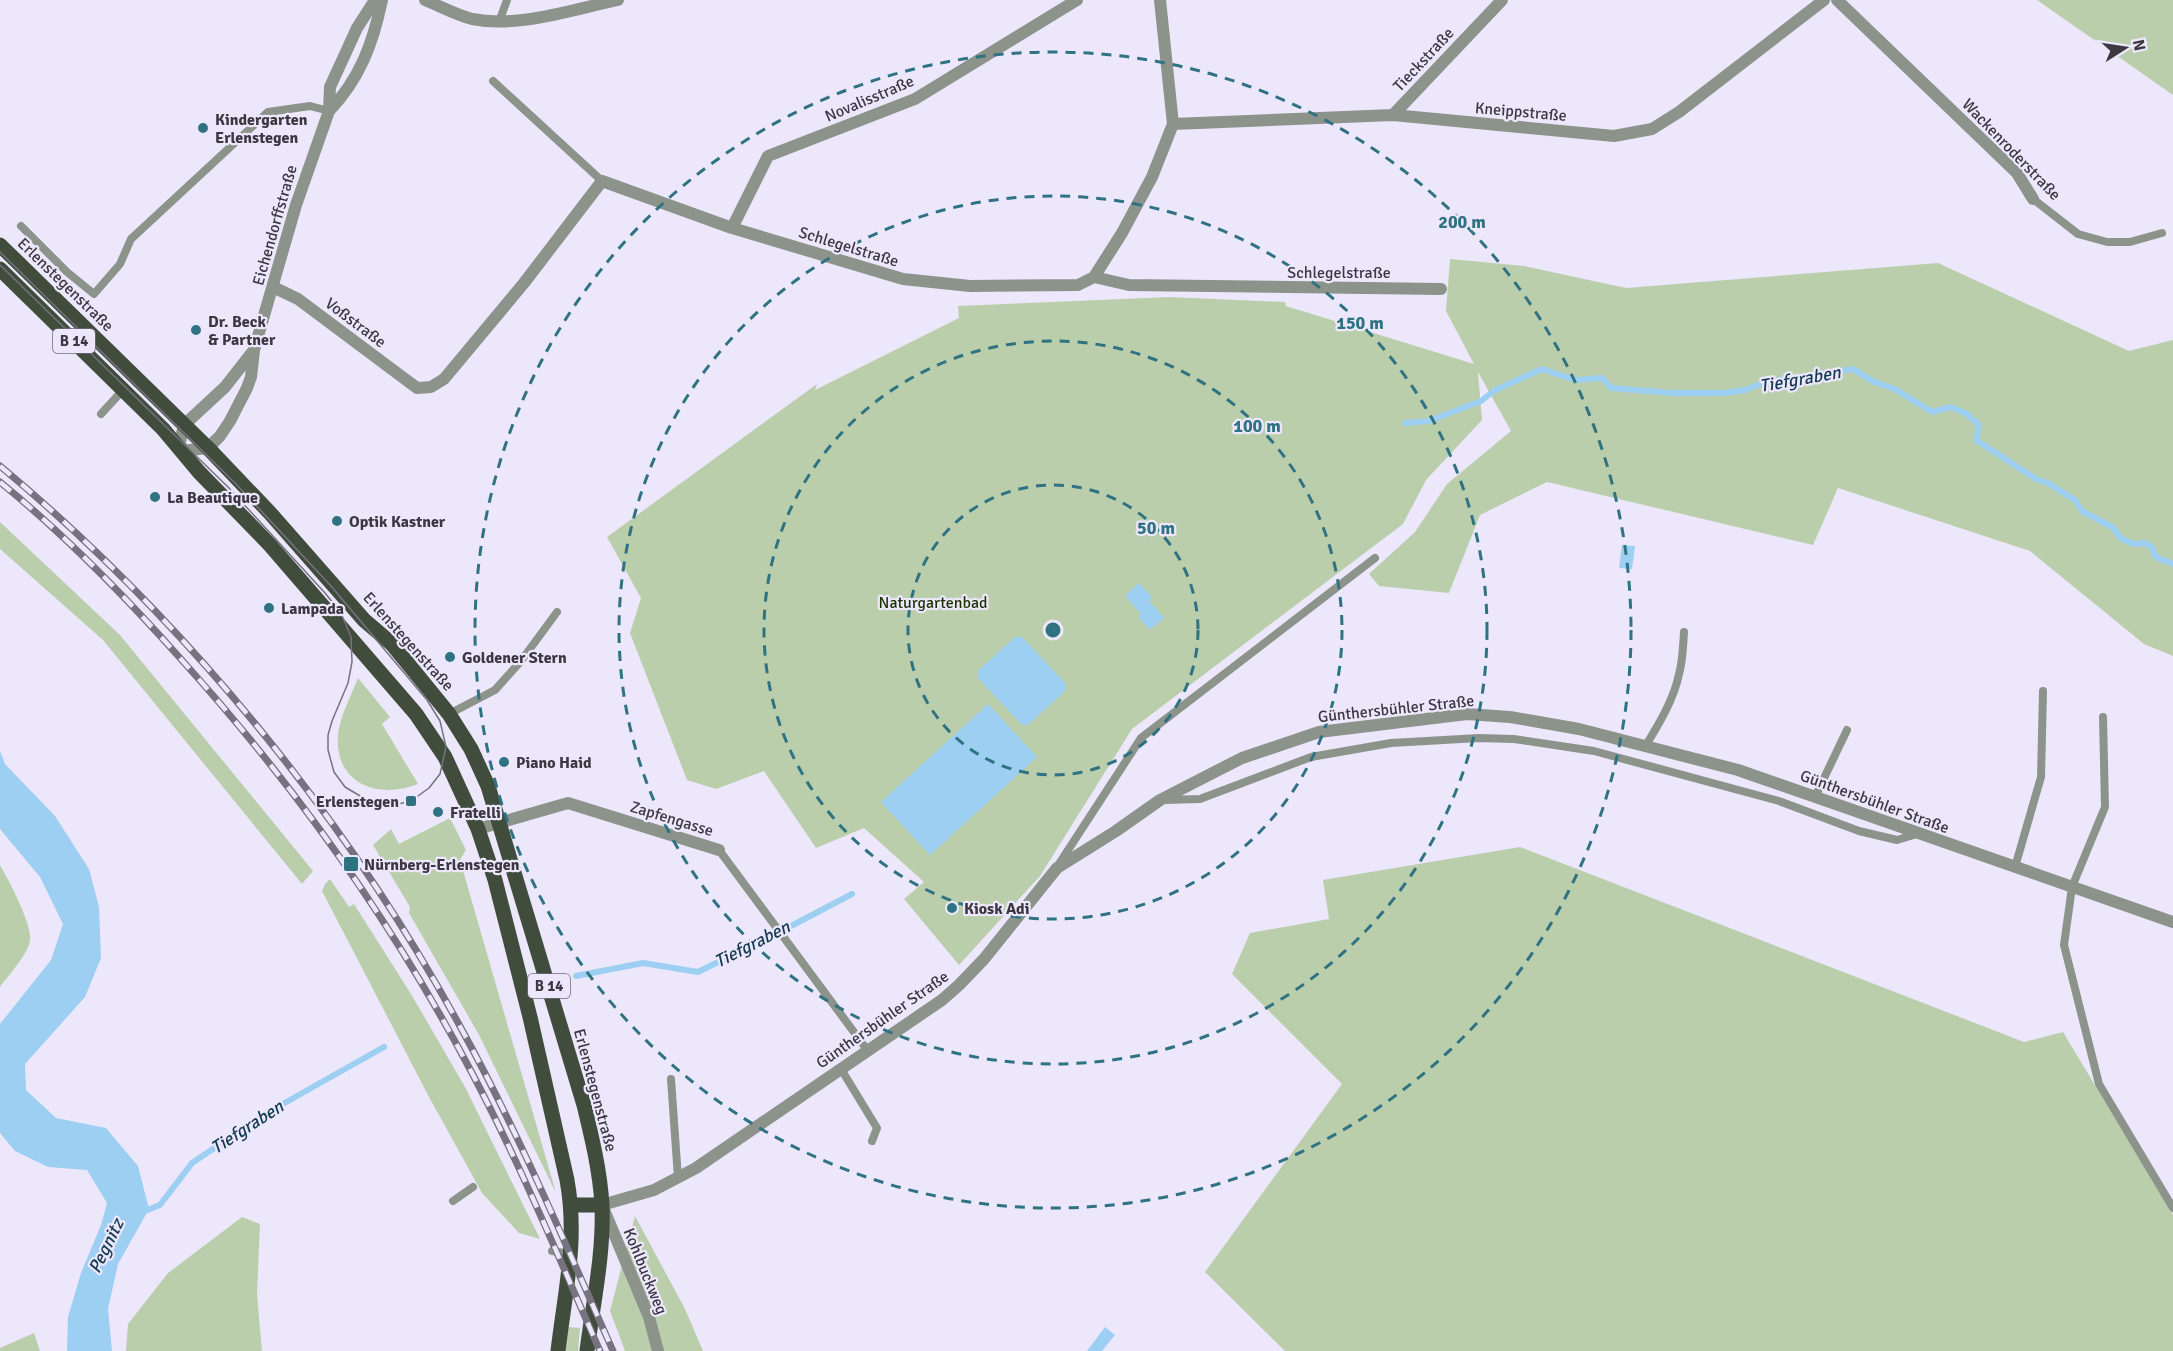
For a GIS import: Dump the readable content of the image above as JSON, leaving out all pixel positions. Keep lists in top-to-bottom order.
{
  "streets": {
    "main road": ["Erlenstegenstraße", "B 14"],
    "street": [
      "Tieckstraße",
      "Novalisstraße",
      "Kneippstraße",
      "Wackenroderstraße",
      "Eichendorffstraße",
      "Schlegelstraße",
      "Voßstraße",
      "Günthersbühler Straße",
      "Zapfengasse",
      "Kohlbuckweg"
    ]
  },
  "crossings": [
    ["Tieckstraße", "Kneippstraße"],
    ["Novalisstraße", "Schlegelstraße"],
    ["Eichendorffstraße", "Erlenstegenstraße"],
    ["Eichendorffstraße", "Voßstraße"],
    ["Schlegelstraße", "Voßstraße"],
    ["Erlenstegenstraße", "Günthersbühler Straße"],
    ["Erlenstegenstraße", "Zapfengasse"],
    ["Erlenstegenstraße", "Kohlbuckweg"],
    ["B 14", "Zapfengasse"],
    ["Günthersbühler Straße", "Zapfengasse"],
    ["Günthersbühler Straße", "Kohlbuckweg"]
  ],
  "water": ["Tiefgraben", "Pegnitz"],
  "parks": ["Naturgartenbad"],
  "places": {
    "other": [
      "Kindergarten Erlenstegen",
      "Dr. Beck & Partner",
      "La Beautique",
      "Optik Kastner",
      "Lampada",
      "Goldener Stern",
      "Piano Haid",
      "Fratelli",
      "Kiosk Adi"
    ],
    "transit": ["Erlenstegen", "Nürnberg-Erlenstegen"]
  },
  "north": "right",
  "rings": [
    "200 m",
    "150 m",
    "100 m",
    "50 m"
  ]
}
